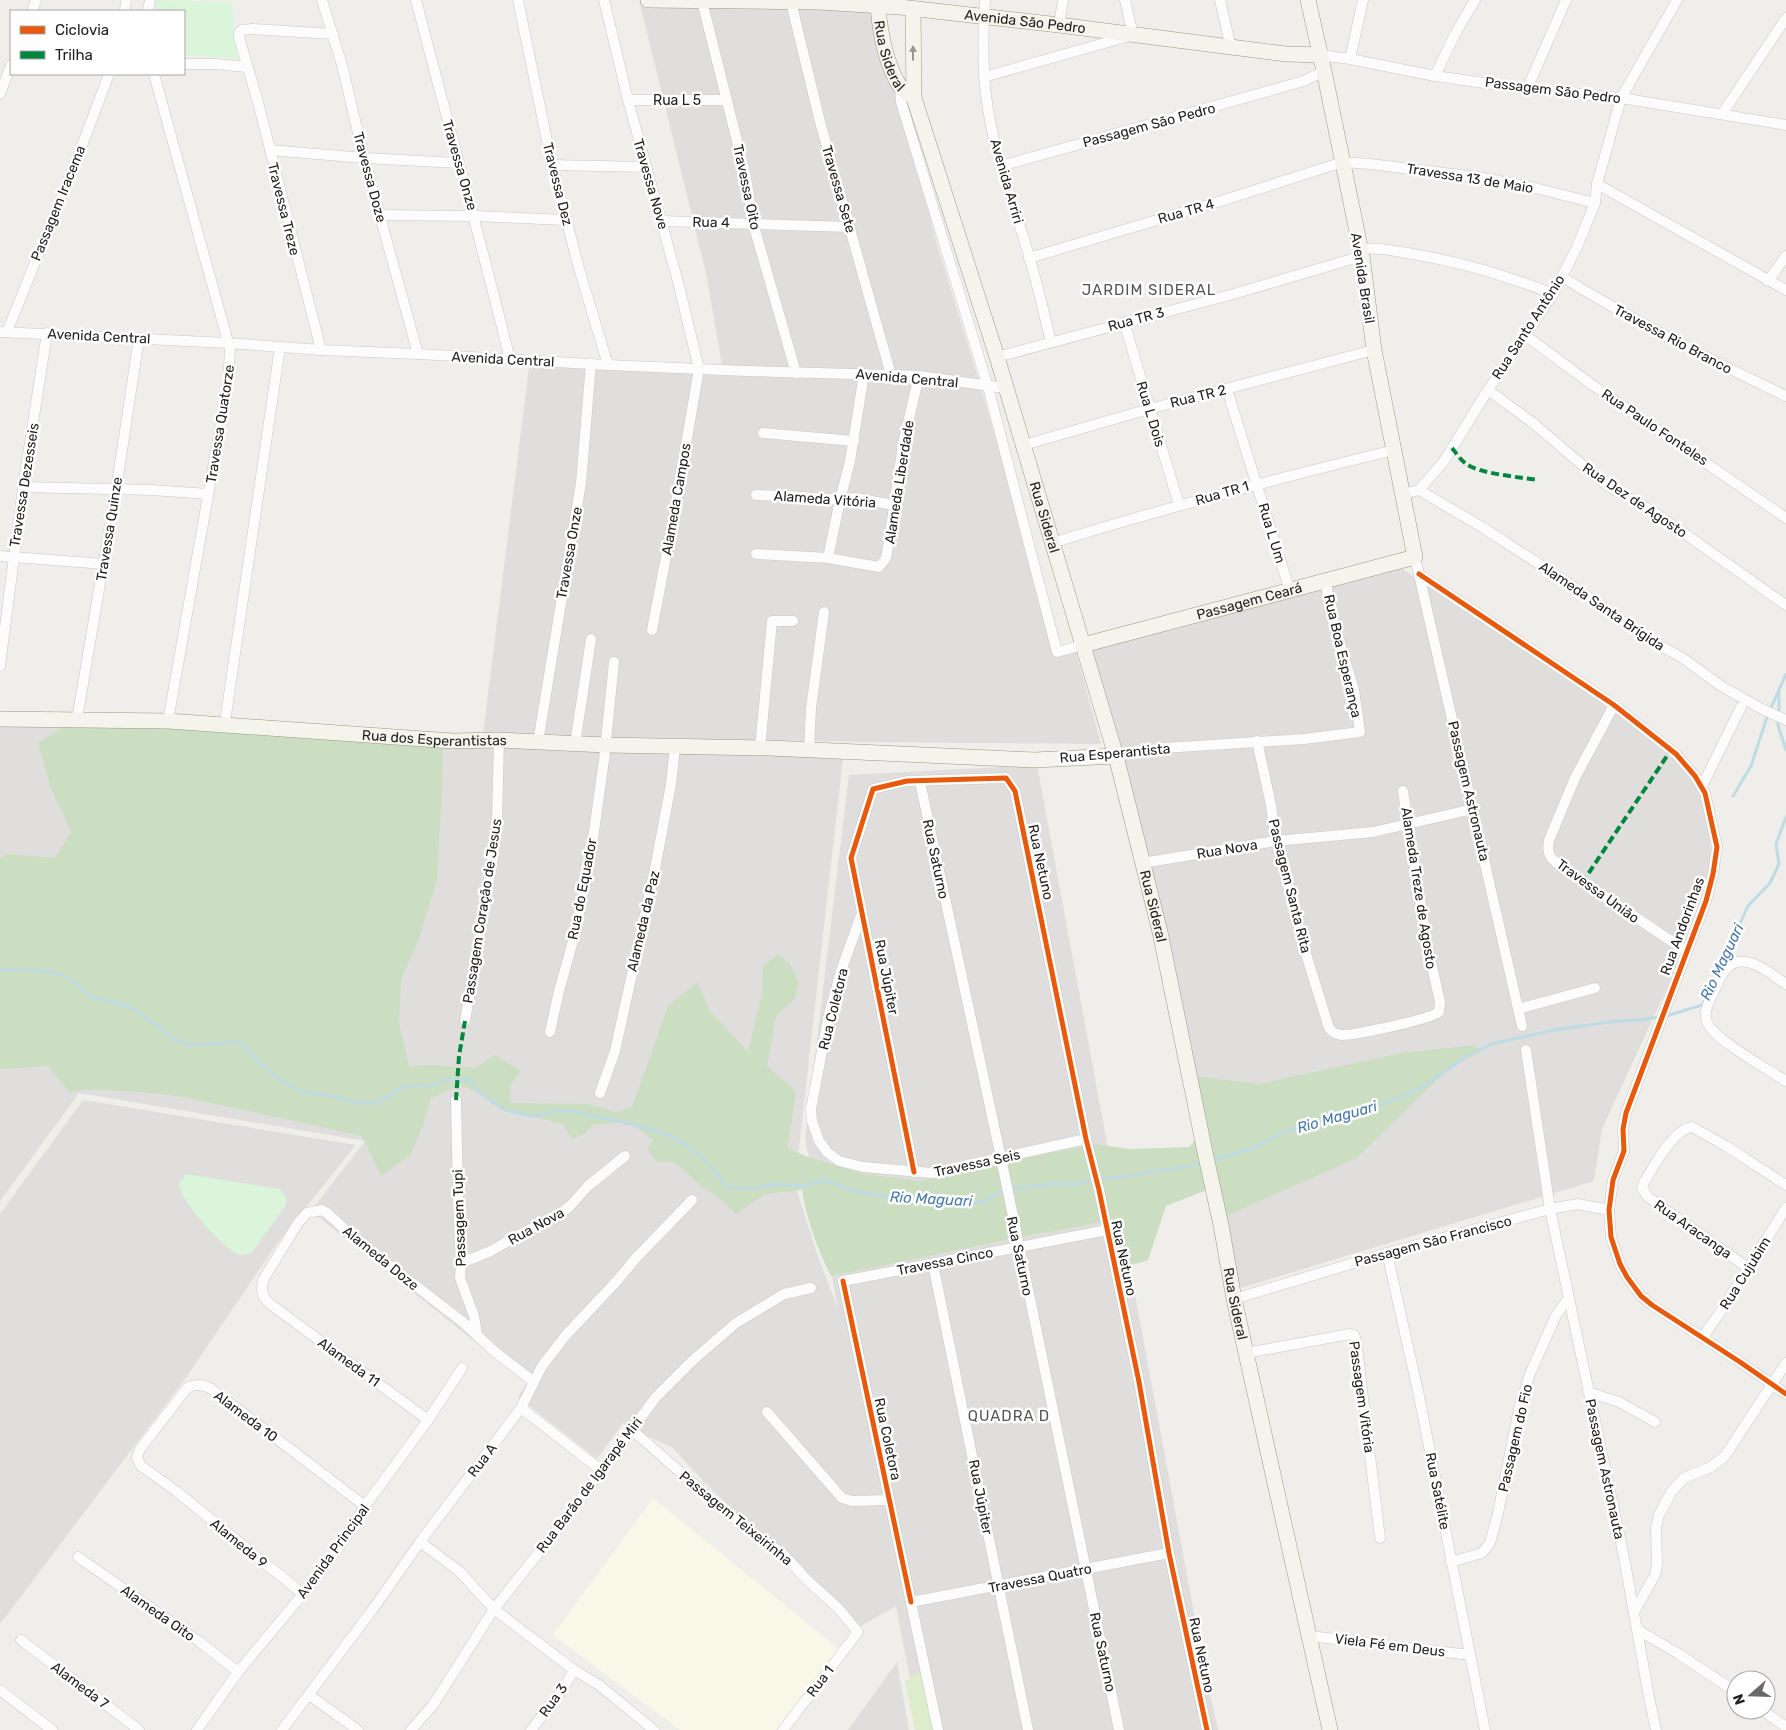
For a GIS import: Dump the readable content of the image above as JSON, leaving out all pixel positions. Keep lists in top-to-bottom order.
{
  "streets": {
    "main road": [
      "Avenida São Pedro",
      "Rua Sideral",
      "Avenida Brasil",
      "Passagem Ceará",
      "Rua dos Esperantistas",
      "Rua Esperantista"
    ],
    "street": [
      "Passagem São Pedro",
      "Rua L 5",
      "Travessa Onze",
      "Travessa Doze",
      "Travessa 13 de Maio",
      "Avenida Arriri",
      "Travessa Dez",
      "Travessa Nove",
      "Travessa Oito",
      "Travessa Sete",
      "Passagem Iracema",
      "Travessa Treze",
      "Rua TR 4",
      "Rua 4",
      "Rua TR 3",
      "Rua Santo Antônio",
      "Avenida Central",
      "Travessa Rio Branco",
      "Rua TR 2",
      "Rua L Dois",
      "Travessa Quatorze",
      "Rua Paulo Fonteles",
      "Alameda Liberdade",
      "Travessa Dezesseis",
      "Rua TR 1",
      "Alameda Campos",
      "Alameda Vitória",
      "Rua Dez de Agosto",
      "Travessa Quinze",
      "Rua L Um",
      "Alameda Santa Brígida",
      "Rua Boa Esperança",
      "Passagem Astronauta",
      "Rua Nova",
      "Rua Saturno",
      "Rua Netuno",
      "Passagem Santa Rita",
      "Alameda Treze de Agosto",
      "Rua do Equador",
      "Travessa União",
      "Passagem Coração de Jesus",
      "Alameda da Paz",
      "Rua Andorinhas",
      "Rua Júpiter",
      "Rua Coletora",
      "Travessa Seis",
      "Passagem Tupi",
      "Rua Aracanga",
      "Passagem São Francisco",
      "Alameda Doze",
      "Travessa Cinco",
      "Rua Cujubim",
      "Alameda 11",
      "Passagem Vitória",
      "Alameda 10",
      "Passagem do Fio",
      "Rua A",
      "Rua Barão de Igarapé Miri",
      "Rua Satélite",
      "Passagem Teixeirinha",
      "Alameda 9",
      "Avenida Principal",
      "Travessa Quatro",
      "Alameda Oito",
      "Viela Fé em Deus",
      "Rua 1",
      "Alameda 7",
      "Rua 3"
    ]
  },
  "crossings": [
    ["Avenida São Pedro", "Rua Sideral"],
    ["Avenida São Pedro", "Passagem São Pedro"],
    ["Avenida São Pedro", "Avenida Arriri"],
    ["Avenida São Pedro", "Travessa Oito"],
    ["Avenida São Pedro", "Travessa Sete"],
    ["Avenida São Pedro", "Avenida Brasil"],
    ["Rua Sideral", "Rua TR 3"],
    ["Rua Sideral", "Avenida Central"],
    ["Rua Sideral", "Rua TR 2"],
    ["Rua Sideral", "Rua TR 1"],
    ["Rua Sideral", "Passagem Ceará"],
    ["Rua Sideral", "Rua Esperantista"],
    ["Rua Sideral", "Rua Nova"],
    ["Rua Sideral", "Passagem São Francisco"],
    ["Rua Sideral", "Passagem Vitória"],
    ["Rua Sideral", "Viela Fé em Deus"],
    ["Passagem São Pedro", "Avenida Arriri"],
    ["Passagem São Pedro", "Avenida Brasil"],
    ["Passagem São Pedro", "Rua Santo Antônio"],
    ["Rua L 5", "Travessa Nove"],
    ["Rua L 5", "Travessa Oito"],
    ["Travessa Onze", "Avenida Central"],
    ["Travessa Onze", "Rua dos Esperantistas"],
    ["Travessa Doze", "Travessa Treze"],
    ["Travessa Doze", "Avenida Central"],
    ["Travessa 13 de Maio", "Rua TR 4"],
    ["Travessa 13 de Maio", "Avenida Brasil"],
    ["Travessa 13 de Maio", "Rua Santo Antônio"],
    ["Avenida Arriri", "Rua TR 4"],
    ["Avenida Arriri", "Rua TR 3"],
    ["Travessa Dez", "Avenida Central"],
    ["Travessa Nove", "Rua 4"],
    ["Travessa Nove", "Avenida Central"],
    ["Travessa Nove", "Alameda Campos"],
    ["Travessa Oito", "Rua 4"],
    ["Travessa Oito", "Avenida Central"],
    ["Travessa Sete", "Rua 4"],
    ["Travessa Sete", "Avenida Central"],
    ["Passagem Iracema", "Avenida Central"],
    ["Travessa Treze", "Avenida Central"],
    ["Rua TR 4", "Avenida Brasil"],
    ["Avenida Brasil", "Rua TR 3"],
    ["Avenida Brasil", "Rua TR 2"],
    ["Avenida Brasil", "Rua TR 1"],
    ["Avenida Brasil", "Passagem Ceará"],
    ["Avenida Brasil", "Passagem Astronauta"],
    ["Rua TR 3", "Rua L Dois"],
    ["Rua Santo Antônio", "Travessa Rio Branco"],
    ["Rua Santo Antônio", "Rua Paulo Fonteles"],
    ["Rua Santo Antônio", "Rua Dez de Agosto"],
    ["Rua Santo Antônio", "Alameda Santa Brígida"],
    ["Avenida Central", "Travessa Quatorze"],
    ["Avenida Central", "Alameda Liberdade"],
    ["Avenida Central", "Travessa Dezesseis"],
    ["Avenida Central", "Alameda Campos"],
    ["Avenida Central", "Travessa Quinze"],
    ["Rua TR 2", "Rua L Dois"],
    ["Rua TR 2", "Rua L Um"],
    ["Rua L Dois", "Rua TR 1"],
    ["Travessa Quatorze", "Rua dos Esperantistas"],
    ["Alameda Liberdade", "Alameda Vitória"],
    ["Rua TR 1", "Rua L Um"],
    ["Travessa Quinze", "Rua dos Esperantistas"],
    ["Rua L Um", "Passagem Ceará"],
    ["Passagem Ceará", "Rua Boa Esperança"],
    ["Passagem Ceará", "Passagem Astronauta"],
    ["Rua Boa Esperança", "Rua Esperantista"],
    ["Rua dos Esperantistas", "Rua Esperantista"],
    ["Rua dos Esperantistas", "Rua do Equador"],
    ["Rua dos Esperantistas", "Passagem Coração de Jesus"],
    ["Rua dos Esperantistas", "Alameda da Paz"],
    ["Rua Esperantista", "Passagem Santa Rita"],
    ["Passagem Astronauta", "Rua Nova"],
    ["Passagem Astronauta", "Rua Andorinhas"],
    ["Passagem Astronauta", "Passagem São Francisco"],
    ["Passagem Astronauta", "Passagem do Fio"],
    ["Rua Nova", "Passagem Santa Rita"],
    ["Rua Nova", "Alameda Treze de Agosto"],
    ["Rua Nova", "Passagem Tupi"],
    ["Rua Saturno", "Rua Netuno"],
    ["Rua Saturno", "Rua Júpiter"],
    ["Rua Saturno", "Travessa Seis"],
    ["Rua Saturno", "Travessa Cinco"],
    ["Rua Saturno", "Travessa Quatro"],
    ["Rua Netuno", "Rua Júpiter"],
    ["Rua Netuno", "Travessa Seis"],
    ["Rua Netuno", "Travessa Cinco"],
    ["Rua Netuno", "Travessa Quatro"],
    ["Passagem Santa Rita", "Alameda Treze de Agosto"],
    ["Travessa União", "Rua Andorinhas"],
    ["Rua Andorinhas", "Passagem São Francisco"],
    ["Rua Júpiter", "Rua Coletora"],
    ["Rua Júpiter", "Travessa Seis"],
    ["Rua Júpiter", "Travessa Cinco"],
    ["Rua Júpiter", "Travessa Quatro"],
    ["Rua Coletora", "Travessa Seis"],
    ["Rua Coletora", "Travessa Cinco"],
    ["Rua Coletora", "Travessa Quatro"],
    ["Passagem Tupi", "Alameda Doze"],
    ["Rua Aracanga", "Rua Cujubim"],
    ["Passagem São Francisco", "Rua Satélite"],
    ["Alameda Doze", "Alameda 11"],
    ["Alameda Doze", "Rua A"],
    ["Alameda 11", "Avenida Principal"],
    ["Alameda 10", "Alameda 9"],
    ["Alameda 10", "Avenida Principal"],
    ["Passagem do Fio", "Rua Satélite"],
    ["Rua Barão de Igarapé Miri", "Passagem Teixeirinha"],
    ["Rua Satélite", "Viela Fé em Deus"],
    ["Passagem Teixeirinha", "Rua 1"],
    ["Alameda 9", "Avenida Principal"],
    ["Avenida Principal", "Alameda Oito"]
  ],
  "districts": ["JARDIM SIDERAL", "QUADRA D"],
  "water": ["Rio Maguari"],
  "legend": ["Ciclovia", "Trilha"],
  "north": "left"
}
